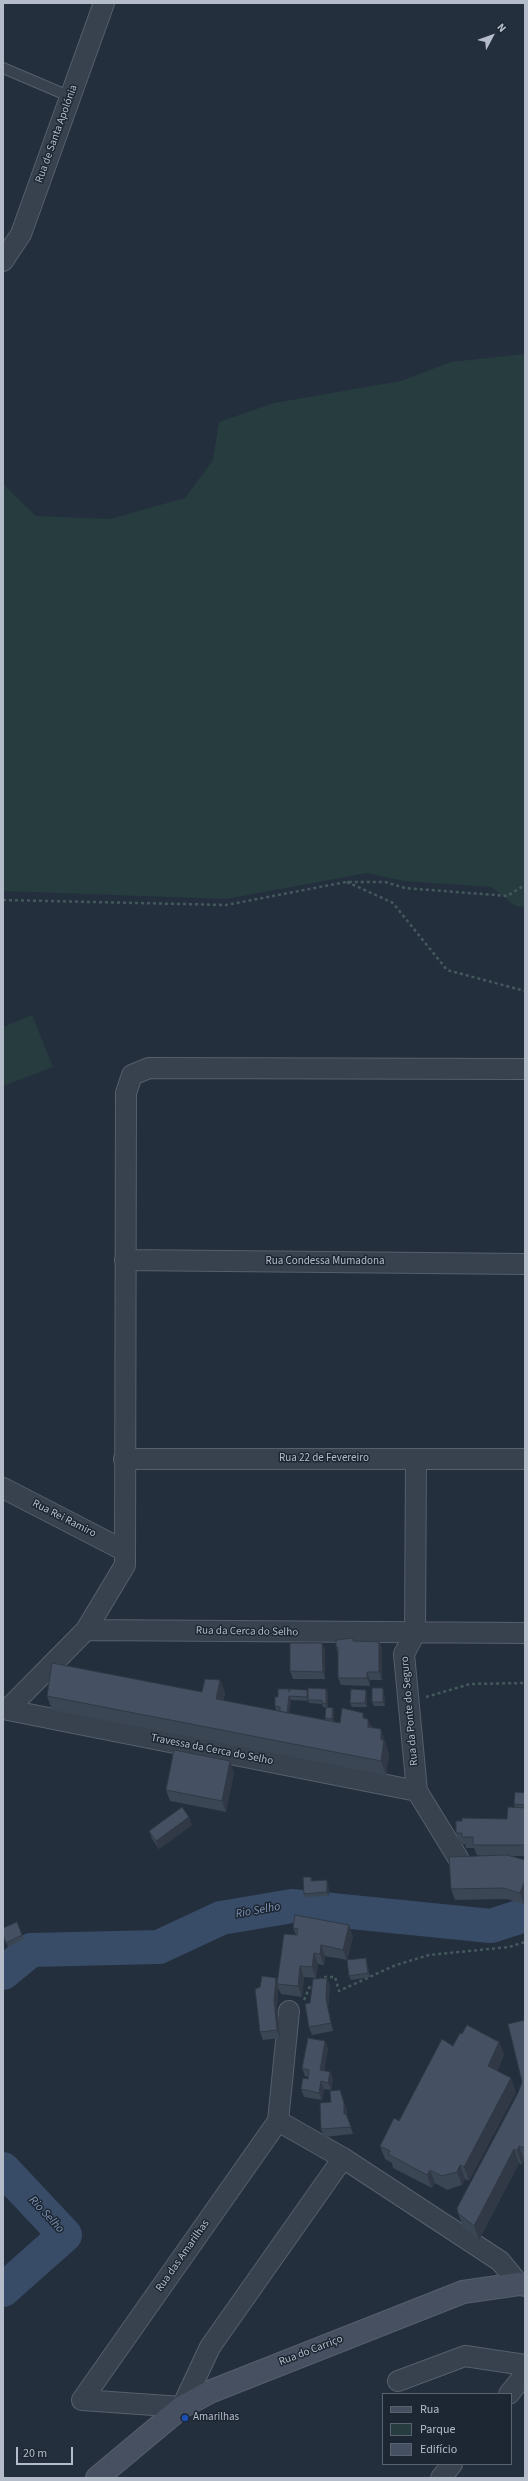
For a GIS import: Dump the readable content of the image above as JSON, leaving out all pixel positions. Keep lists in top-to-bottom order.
{
  "streets": {
    "street": [
      "Rua de Santa Apolónia",
      "Rua Condessa Mumadona",
      "Rua 22 de Fevereiro",
      "Rua Rei Ramiro",
      "Rua da Cerca do Selho",
      "Rua da Ponte do Seguro",
      "Travessa da Cerca do Selho",
      "Rua das Amarilhas",
      "Rua do Carriço"
    ]
  },
  "crossings": [
    ["Rua 22 de Fevereiro", "Rua da Ponte do Seguro"],
    ["Rua da Cerca do Selho", "Rua da Ponte do Seguro"],
    ["Rua da Ponte do Seguro", "Travessa da Cerca do Selho"],
    ["Rua das Amarilhas", "Rua do Carriço"]
  ],
  "water": ["Rio Selho"],
  "places": ["Amarilhas"],
  "legend": ["Rua", "Parque", "Edifício"],
  "scale_bar": "20 m",
  "north": "top right"
}
